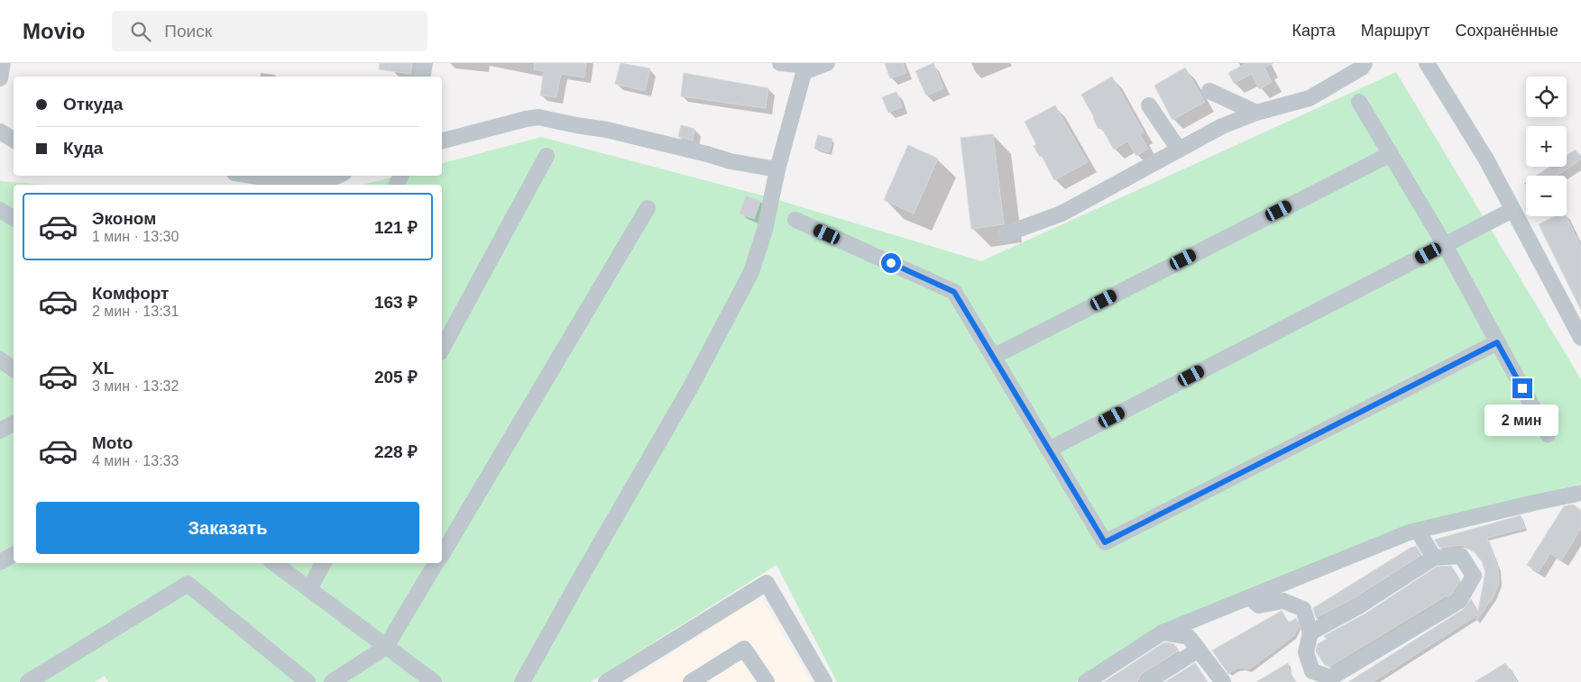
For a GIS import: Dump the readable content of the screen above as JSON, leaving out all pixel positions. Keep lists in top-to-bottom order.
{
  "page": {
    "header": "Movio",
    "search": "Поиск",
    "nav": ["Карта", "Маршрут", "Сохранённые"],
    "map_buttons": ["+", "−"],
    "banner": ["Откуда", "Куда"],
    "list": [
      {
        "name": "Эконом",
        "note": "1 мин · 13:30",
        "value": "121 ₽"
      },
      {
        "name": "Комфорт",
        "note": "2 мин · 13:31",
        "value": "163 ₽"
      },
      {
        "name": "XL",
        "note": "3 мин · 13:32",
        "value": "205 ₽"
      },
      {
        "name": "Moto",
        "note": "4 мин · 13:33",
        "value": "228 ₽"
      }
    ],
    "bubble": "2 мин",
    "buttons": "Заказать"
  }
}
